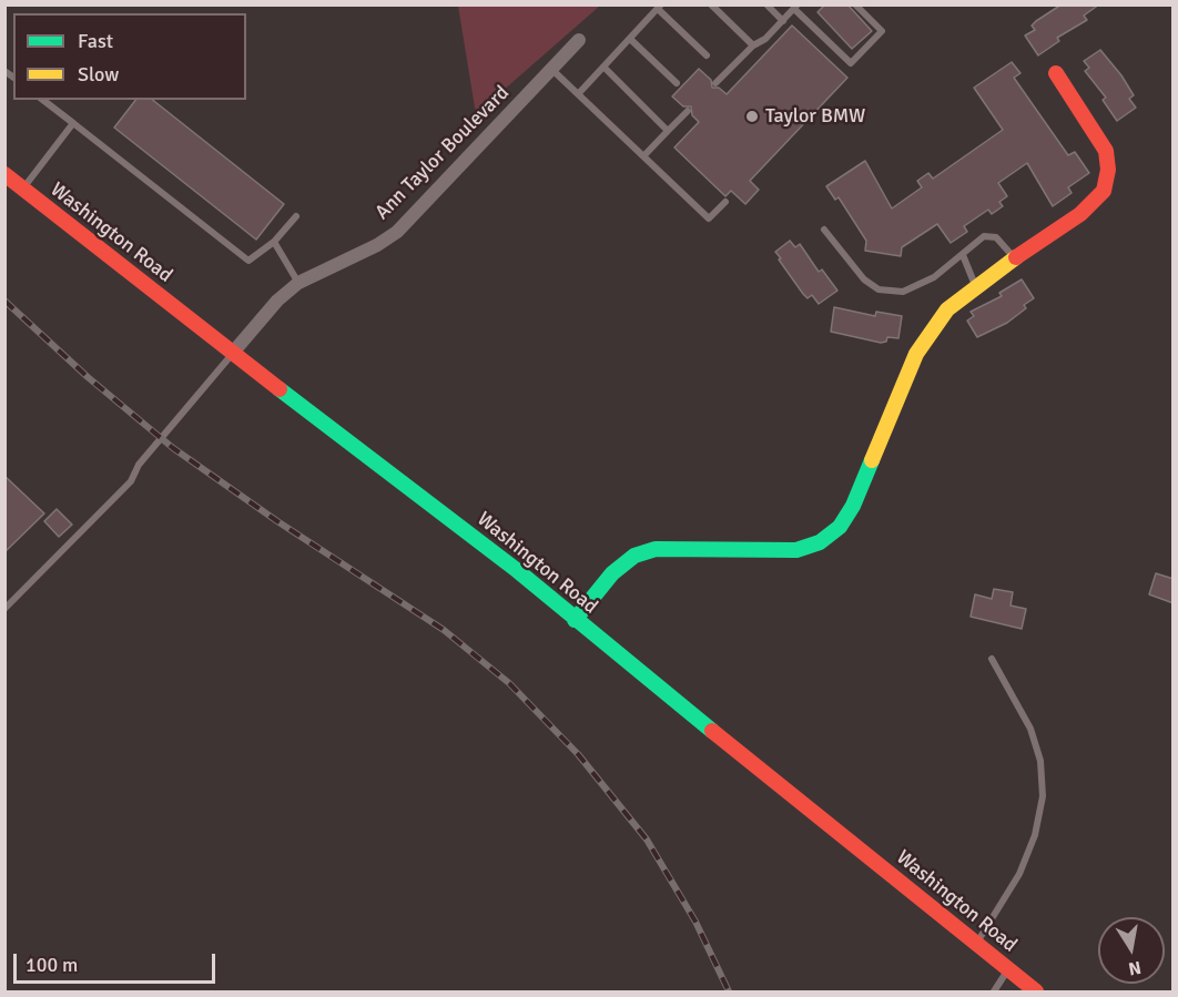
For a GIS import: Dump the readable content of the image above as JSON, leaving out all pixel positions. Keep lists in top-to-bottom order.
{
  "streets": {
    "main road": ["Washington Road"],
    "street": ["Ann Taylor Boulevard"]
  },
  "crossings": [
    ["Ann Taylor Boulevard", "Washington Road"]
  ],
  "places": ["Taylor BMW"],
  "legend": ["Fast", "Slow"],
  "scale_bar": "100 m",
  "north": "bottom"
}
